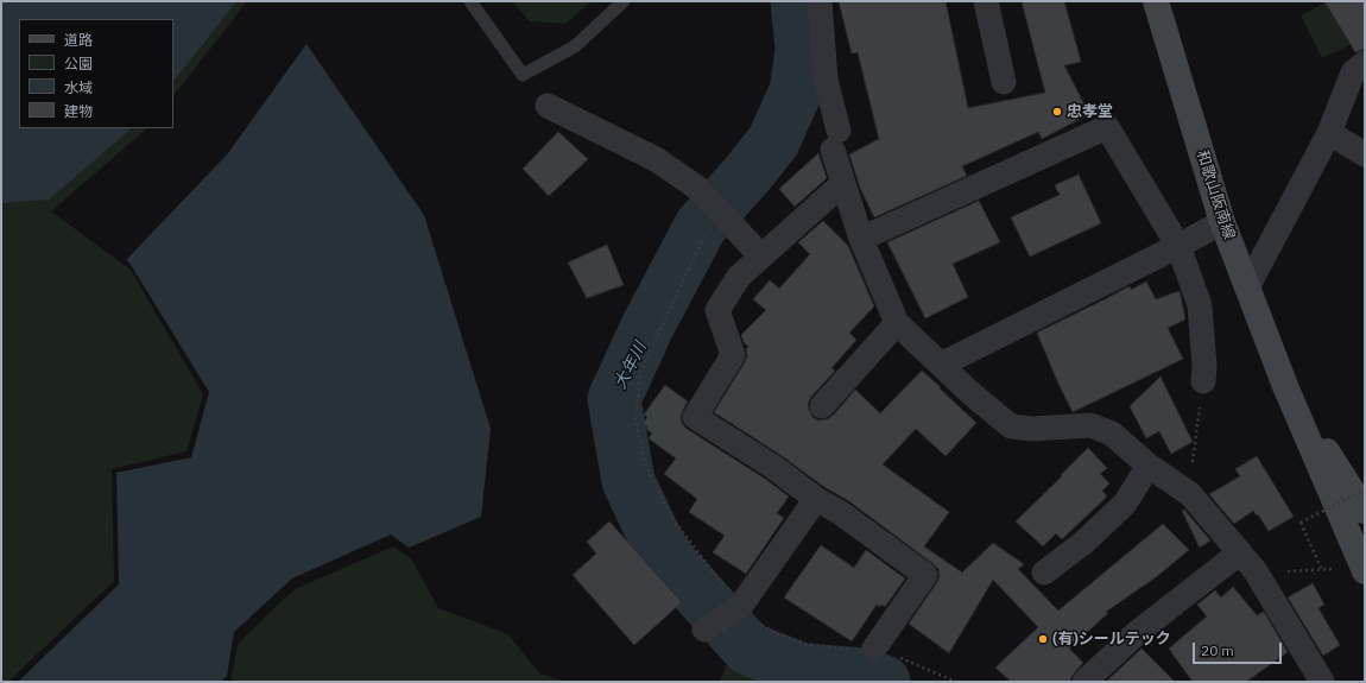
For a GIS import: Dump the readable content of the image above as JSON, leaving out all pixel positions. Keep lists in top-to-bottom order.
{
  "streets": {
    "main road": ["和歌山阪南線"]
  },
  "water": ["大年川"],
  "places": ["忠孝堂", "(有)シールテック"],
  "legend": [
    "道路",
    "公園",
    "水域",
    "建物"
  ],
  "scale_bar": "20 m"
}
